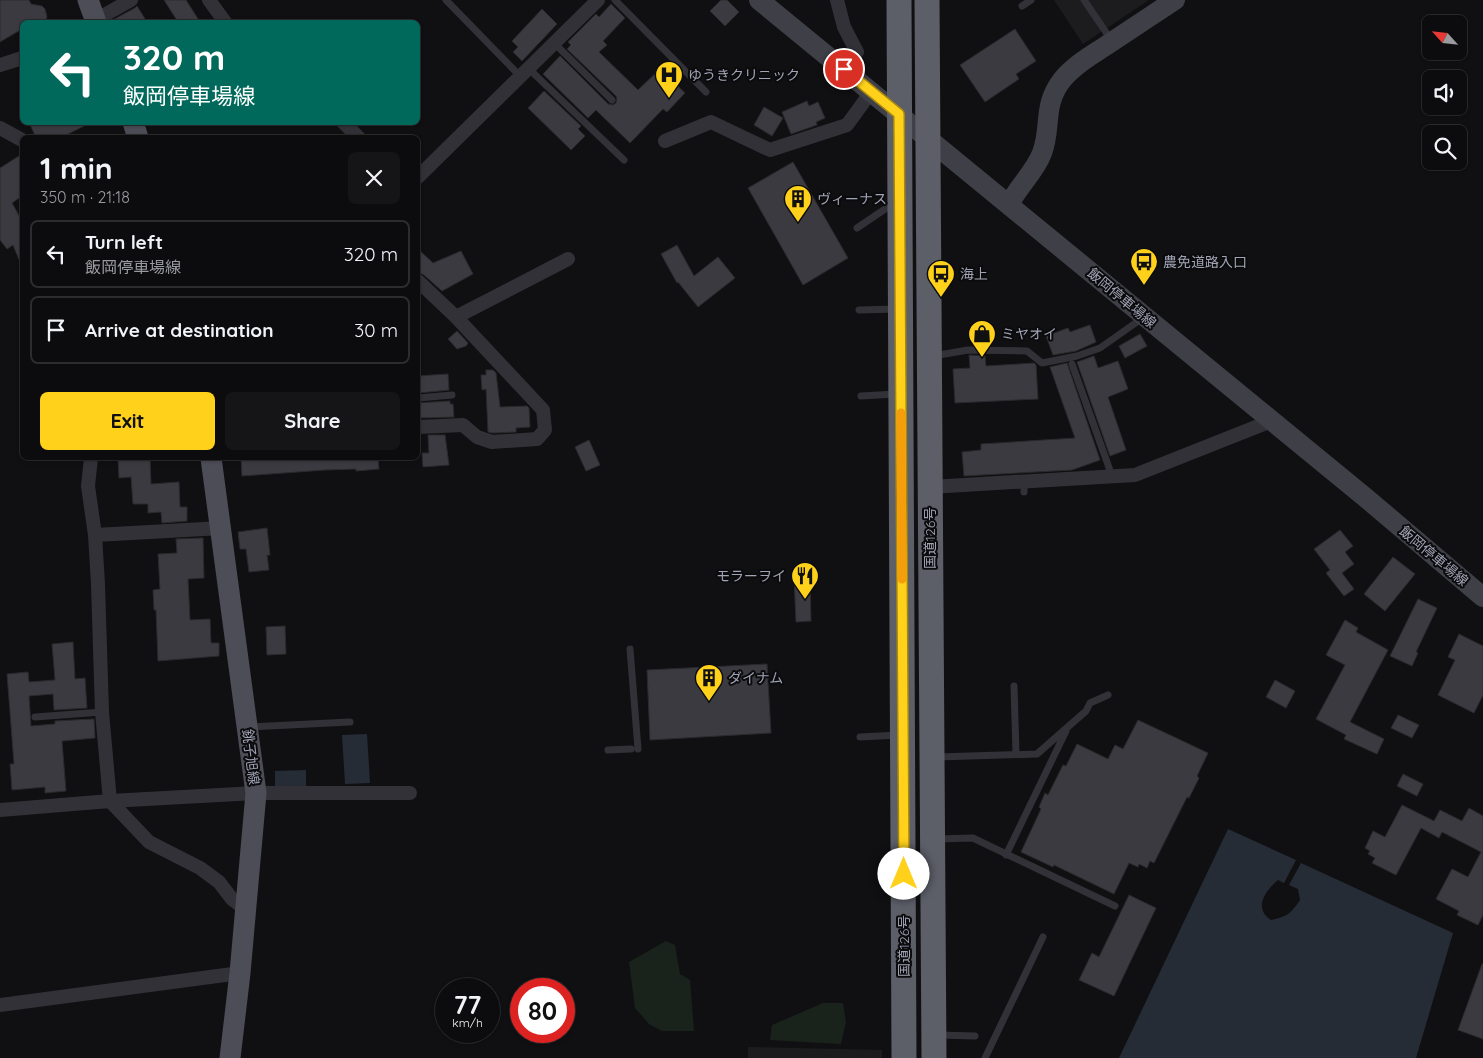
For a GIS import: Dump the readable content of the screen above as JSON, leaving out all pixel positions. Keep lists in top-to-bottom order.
{
  "streets": {
    "highway": ["国道126号"],
    "main road": ["飯岡停車場線", "銚子旭線"]
  },
  "crossings": [
    ["飯岡停車場線", "国道126号"]
  ],
  "places": {
    "hospital": ["ゆうきクリニック"],
    "building": ["ヴィーナス", "ダイナム"],
    "bus stop": ["農免道路入口", "海上"],
    "shop": ["ミヤオイ"],
    "restaurant": ["モラーヲイ"]
  },
  "north": "top left",
  "page": {
    "turn": ["320 m", "飯岡停車場線"],
    "heading": ["1 min", "350 m · 21:18"],
    "list": [
      {
        "name": "Turn left",
        "note": "飯岡停車場線",
        "value": "320 m"
      },
      {
        "name": "Arrive at destination",
        "value": "30 m"
      }
    ],
    "buttons": ["Exit", "Share"],
    "speed": "77 km/h",
    "limit": "80"
  }
}
